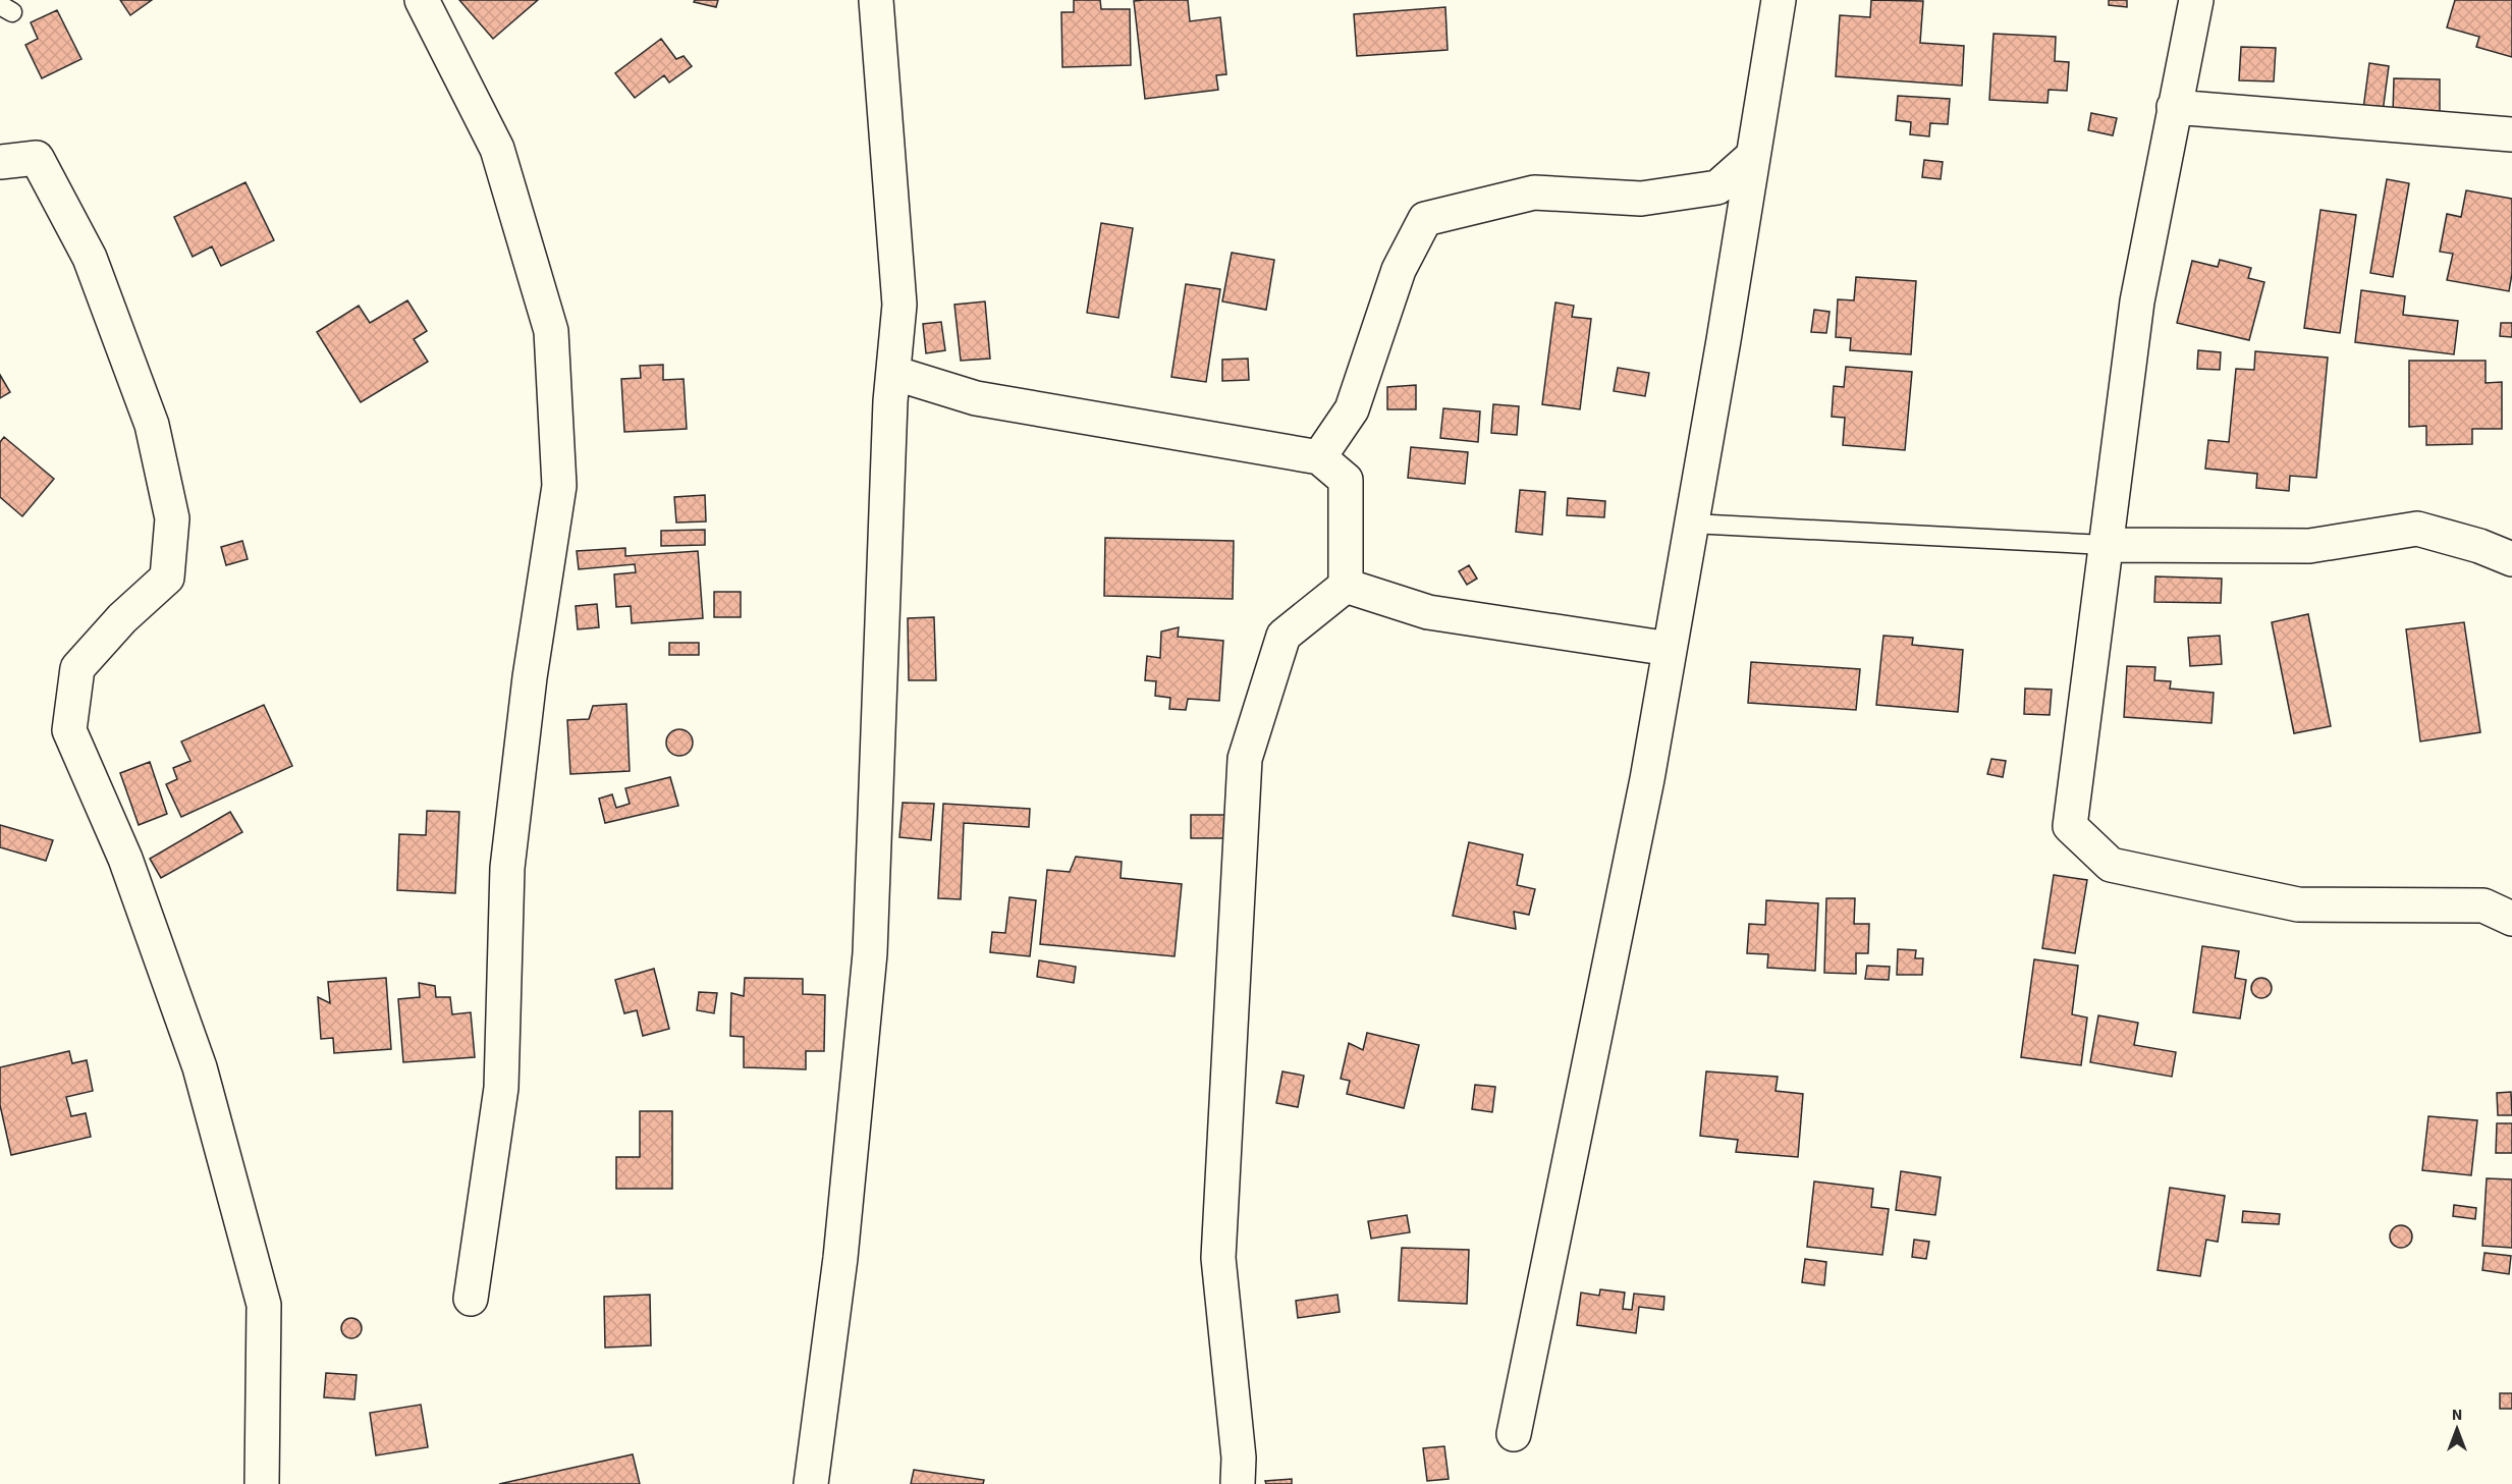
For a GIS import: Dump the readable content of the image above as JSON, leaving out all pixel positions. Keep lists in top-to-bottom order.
{
  "north": "top"
}
